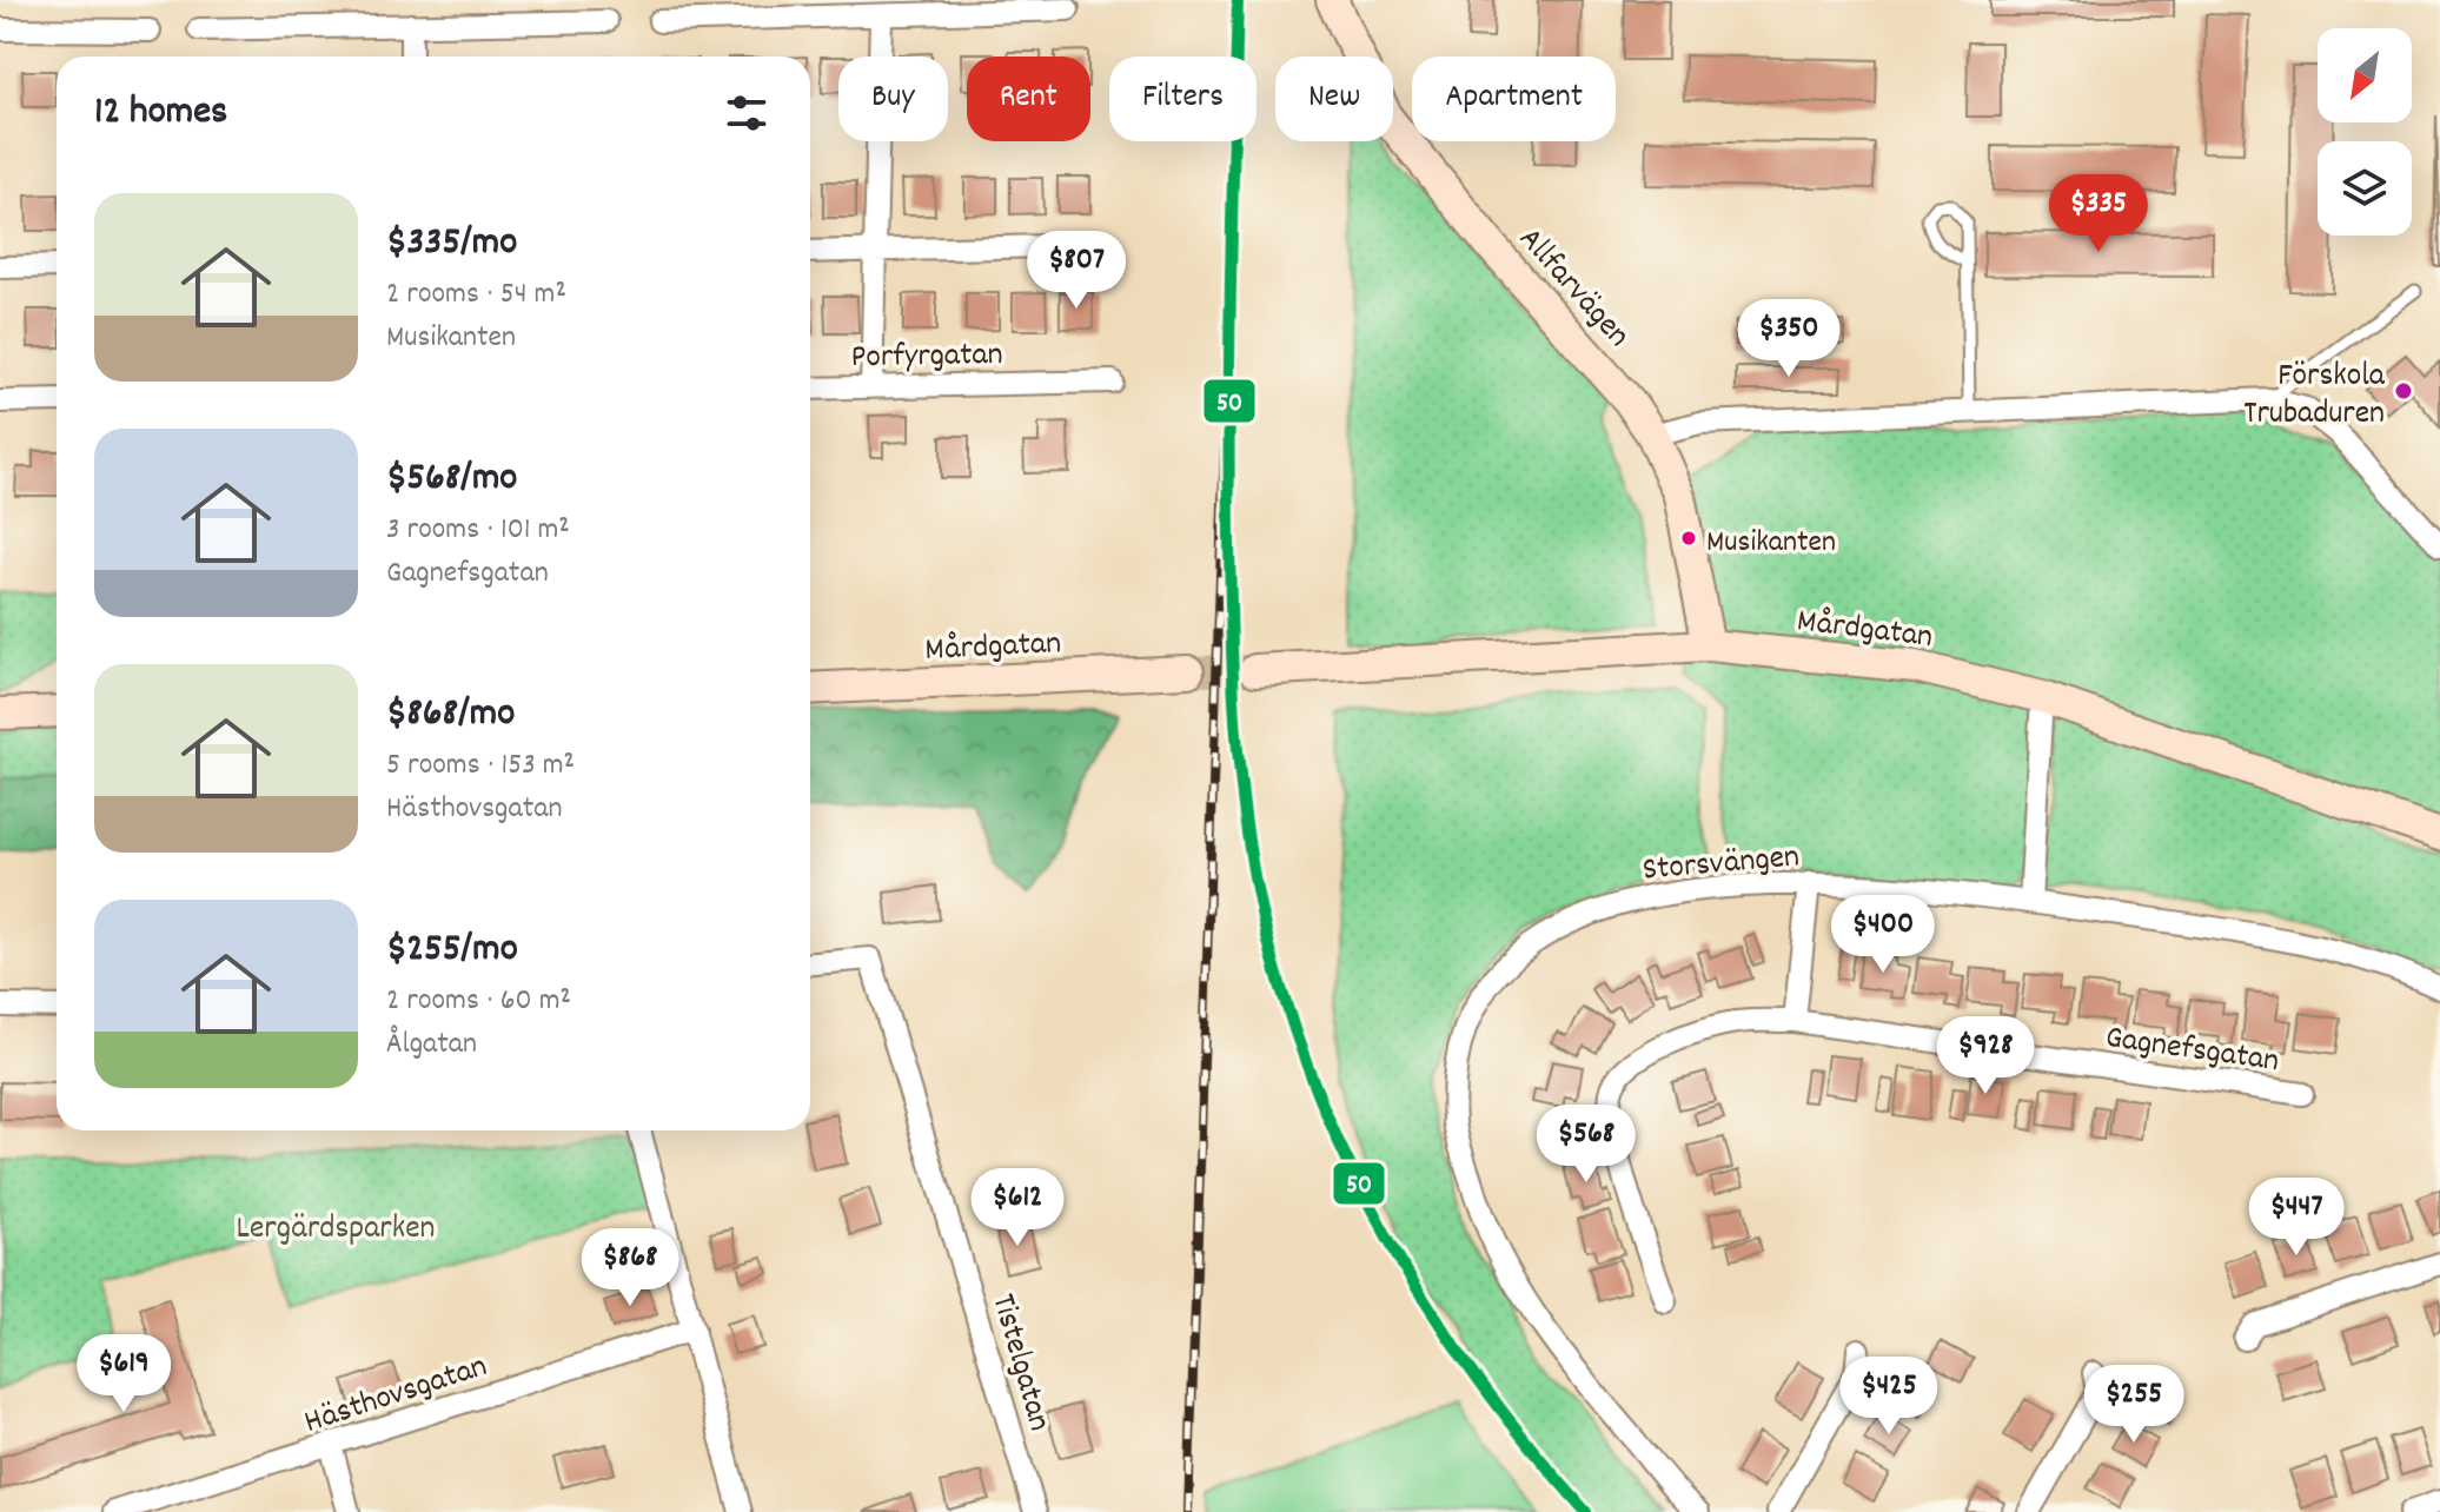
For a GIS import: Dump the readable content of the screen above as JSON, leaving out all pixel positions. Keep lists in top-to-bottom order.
{
  "streets": {
    "street": [
      "Allfarvägen",
      "Porfyrgatan",
      "Mårdgatan",
      "Storsvängen",
      "Gagnefsgatan",
      "Tistelgatan",
      "Hästhovsgatan"
    ]
  },
  "crossings": [
    ["Allfarvägen", "Mårdgatan"]
  ],
  "parks": ["Lergärdsparken"],
  "places": ["Förskola Trubaduren", "Musikanten"],
  "lines": ["transit line 50"],
  "north": "bottom left",
  "page": {
    "chip": [
      "Buy",
      "Rent",
      "Filters",
      "New",
      "Apartment"
    ],
    "heading": "12 homes",
    "list": [
      {
        "name": "$335/mo",
        "note": "2 rooms · 54 m² · Musikanten"
      },
      {
        "name": "$568/mo",
        "note": "3 rooms · 101 m² · Gagnefsgatan"
      },
      {
        "name": "$868/mo",
        "note": "5 rooms · 153 m² · Hästhovsgatan"
      },
      {
        "name": "$255/mo",
        "note": "2 rooms · 60 m² · Ålgatan"
      }
    ],
    "price": [
      "$335",
      "$807",
      "$350",
      "$400",
      "$928",
      "$568",
      "$612",
      "$447",
      "$868",
      "$619",
      "$425",
      "$255"
    ]
  }
}
